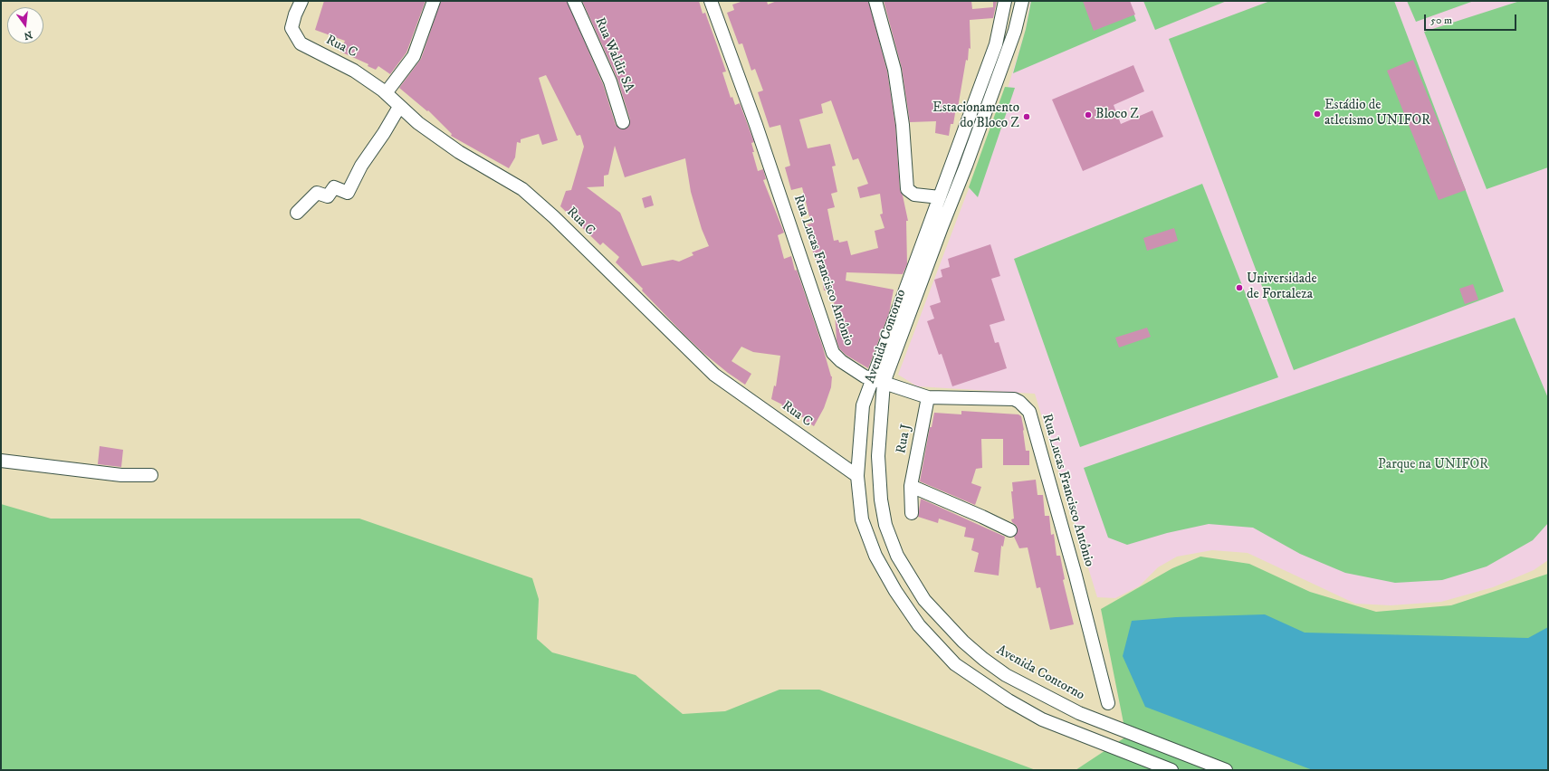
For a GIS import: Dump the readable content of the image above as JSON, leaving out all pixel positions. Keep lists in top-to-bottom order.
{
  "streets": {
    "street": [
      "Rua C",
      "Rua Waldir SA",
      "Rua Lucas Francisco Antônio",
      "Avenida Contorno",
      "Rua J"
    ]
  },
  "crossings": [
    ["Rua C", "Avenida Contorno"],
    ["Rua Lucas Francisco Antônio", "Avenida Contorno"],
    ["Rua Lucas Francisco Antônio", "Rua J"]
  ],
  "parks": ["Parque na UNIFOR"],
  "places": [
    "Estádio de atletismo UNIFOR",
    "Bloco Z",
    "Estacionamento do Bloco Z",
    "Universidade de Fortaleza"
  ],
  "scale_bar": "50 m",
  "north": "bottom"
}
